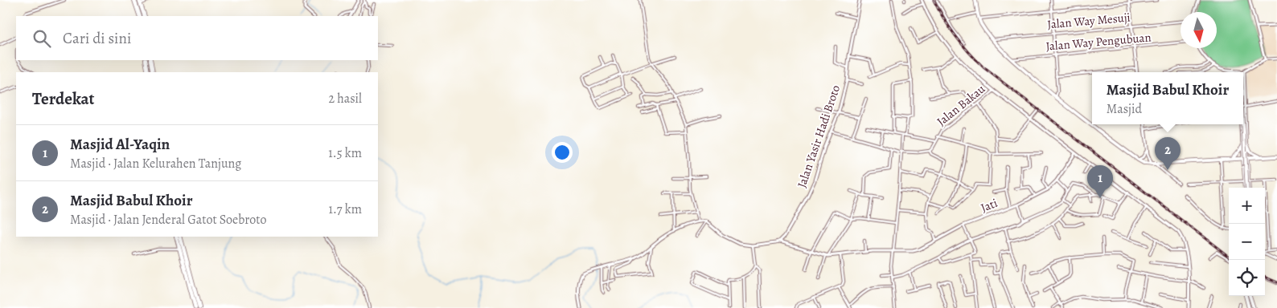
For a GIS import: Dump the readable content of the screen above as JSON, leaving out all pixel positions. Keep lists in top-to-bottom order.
{
  "streets": {
    "street": [
      "Jalan Way Mesuji",
      "Jalan Way Pengubuan",
      "Jalan Bakau",
      "Jalan Yasir Hadi Broto",
      "Jati"
    ]
  },
  "north": "bottom",
  "page": {
    "search": "Cari di sini",
    "popup": ["Masjid Babul Khoir", "Masjid"],
    "heading": ["Terdekat", "2 hasil"],
    "list": [
      {
        "mark": "1",
        "name": "Masjid Al-Yaqin",
        "note": "Masjid · Jalan Kelurahen Tanjung",
        "value": "1.5 km"
      },
      {
        "mark": "2",
        "name": "Masjid Babul Khoir",
        "note": "Masjid · Jalan Jenderal Gatot Soebroto",
        "value": "1.7 km"
      }
    ],
    "pins": ["2", "1"],
    "map_buttons": ["+", "−"]
  }
}
